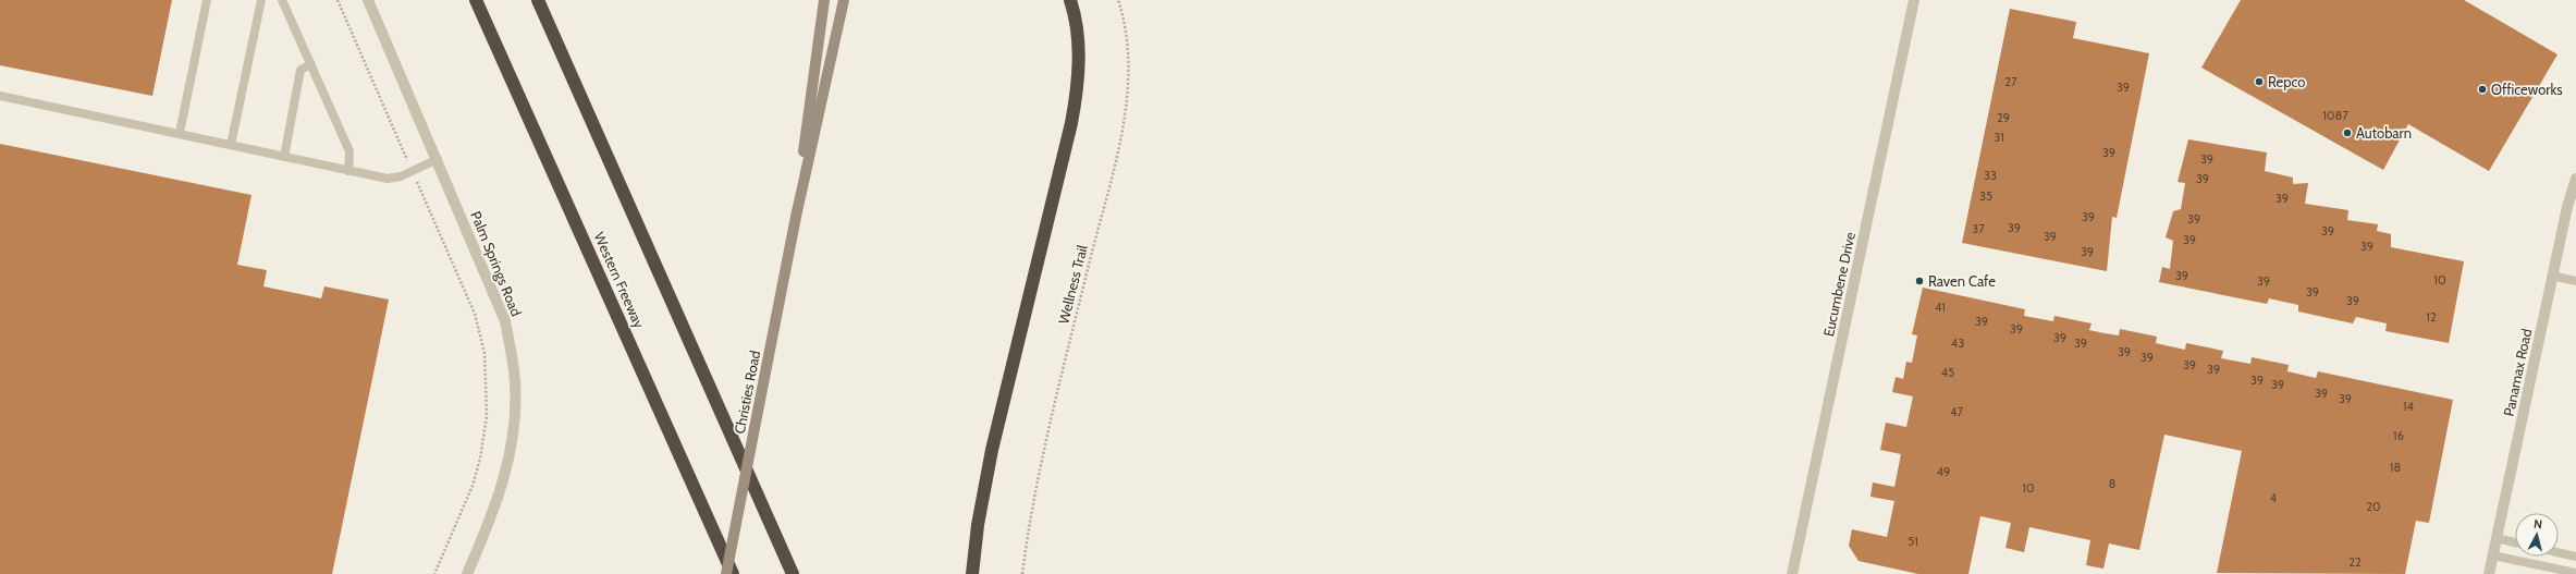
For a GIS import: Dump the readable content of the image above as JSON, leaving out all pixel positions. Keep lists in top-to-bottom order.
{
  "streets": {
    "highway": ["Western Freeway"],
    "main road": ["Christies Road"],
    "street": ["Palm Springs Road", "Eucumbene Drive", "Panamax Road"],
    "path": ["Wellness Trail"]
  },
  "places": [
    "Repco",
    "Officeworks",
    "Autobarn",
    "Raven Cafe"
  ],
  "house_numbers": [
    "27",
    "39",
    "1087",
    "29",
    "31",
    "39",
    "39",
    "33",
    "39",
    "35",
    "39",
    "39",
    "39",
    "39",
    "37",
    "39",
    "39",
    "39",
    "39",
    "39",
    "39",
    "10",
    "39",
    "39",
    "39",
    "41",
    "12",
    "39",
    "39",
    "39",
    "43",
    "39",
    "39",
    "39",
    "39",
    "39",
    "45",
    "39",
    "39",
    "39",
    "39",
    "14",
    "47",
    "16",
    "18",
    "49",
    "8",
    "10",
    "4",
    "20",
    "51",
    "22"
  ],
  "north": "top"
}
